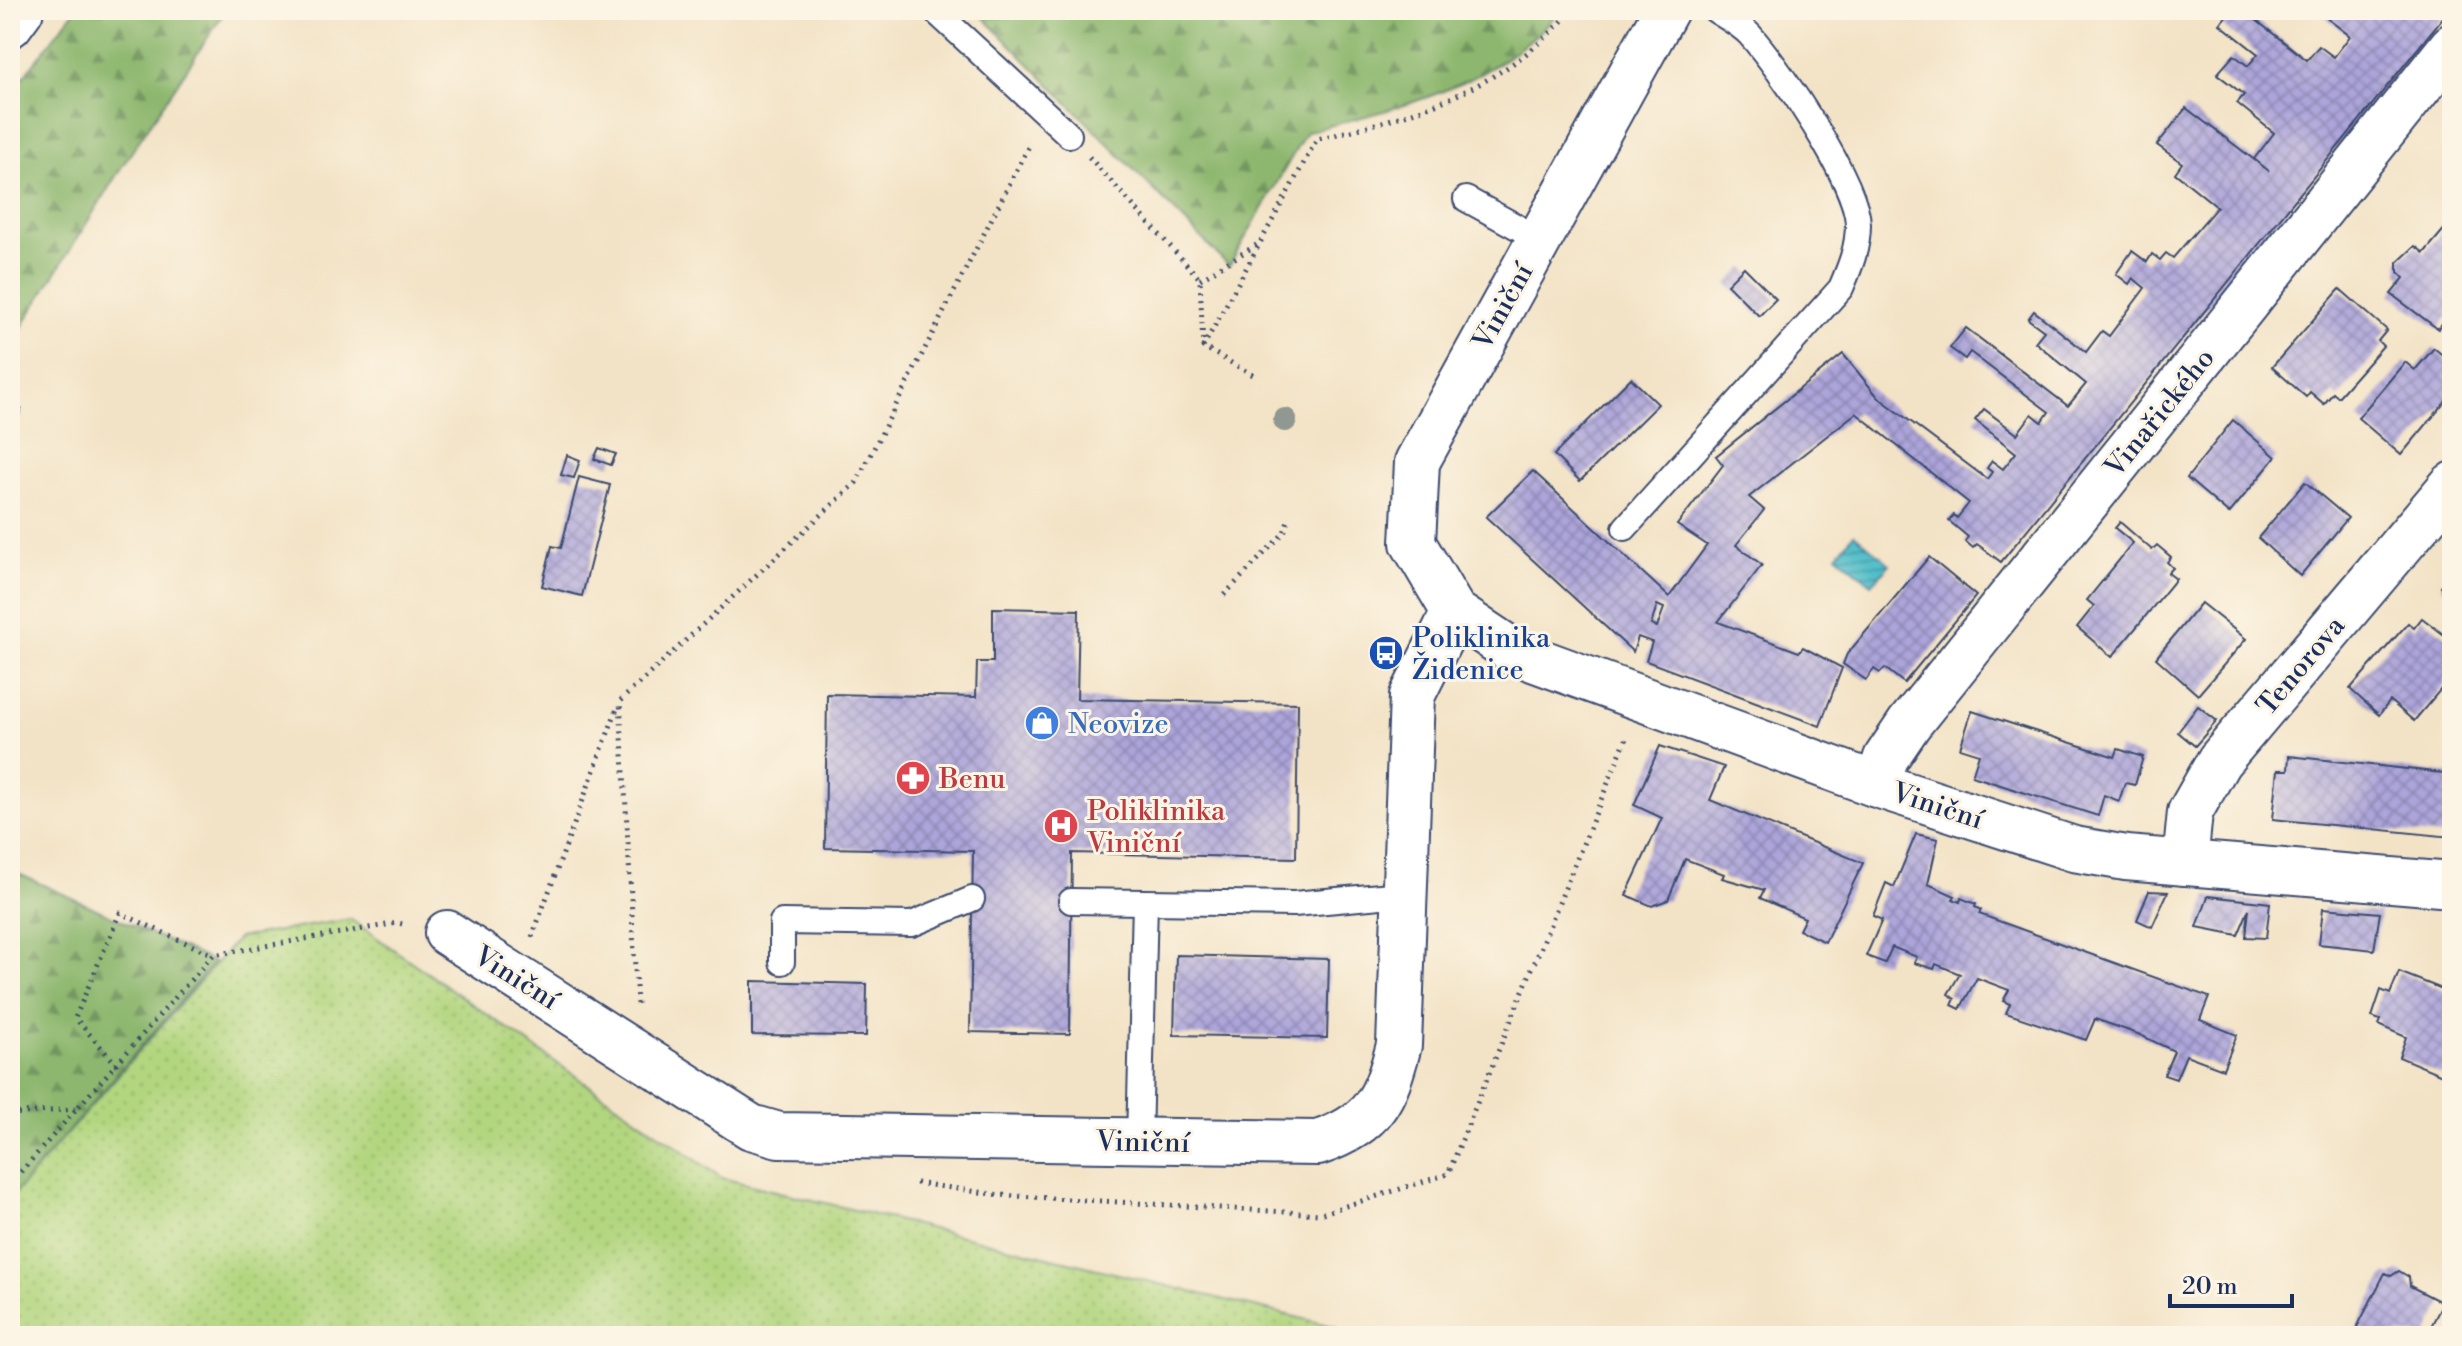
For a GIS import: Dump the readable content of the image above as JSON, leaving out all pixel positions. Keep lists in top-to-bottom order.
{
  "streets": {
    "street": ["Viniční", "Vinařického", "Tenorova"]
  },
  "crossings": [
    ["Viniční", "Vinařického"],
    ["Viniční", "Tenorova"]
  ],
  "places": {
    "bus stop": ["Poliklinika Židenice"],
    "shop": ["Neovize"],
    "pharmacy": ["Benu"],
    "hospital": ["Poliklinika Viniční"]
  },
  "scale_bar": "20 m"
}
